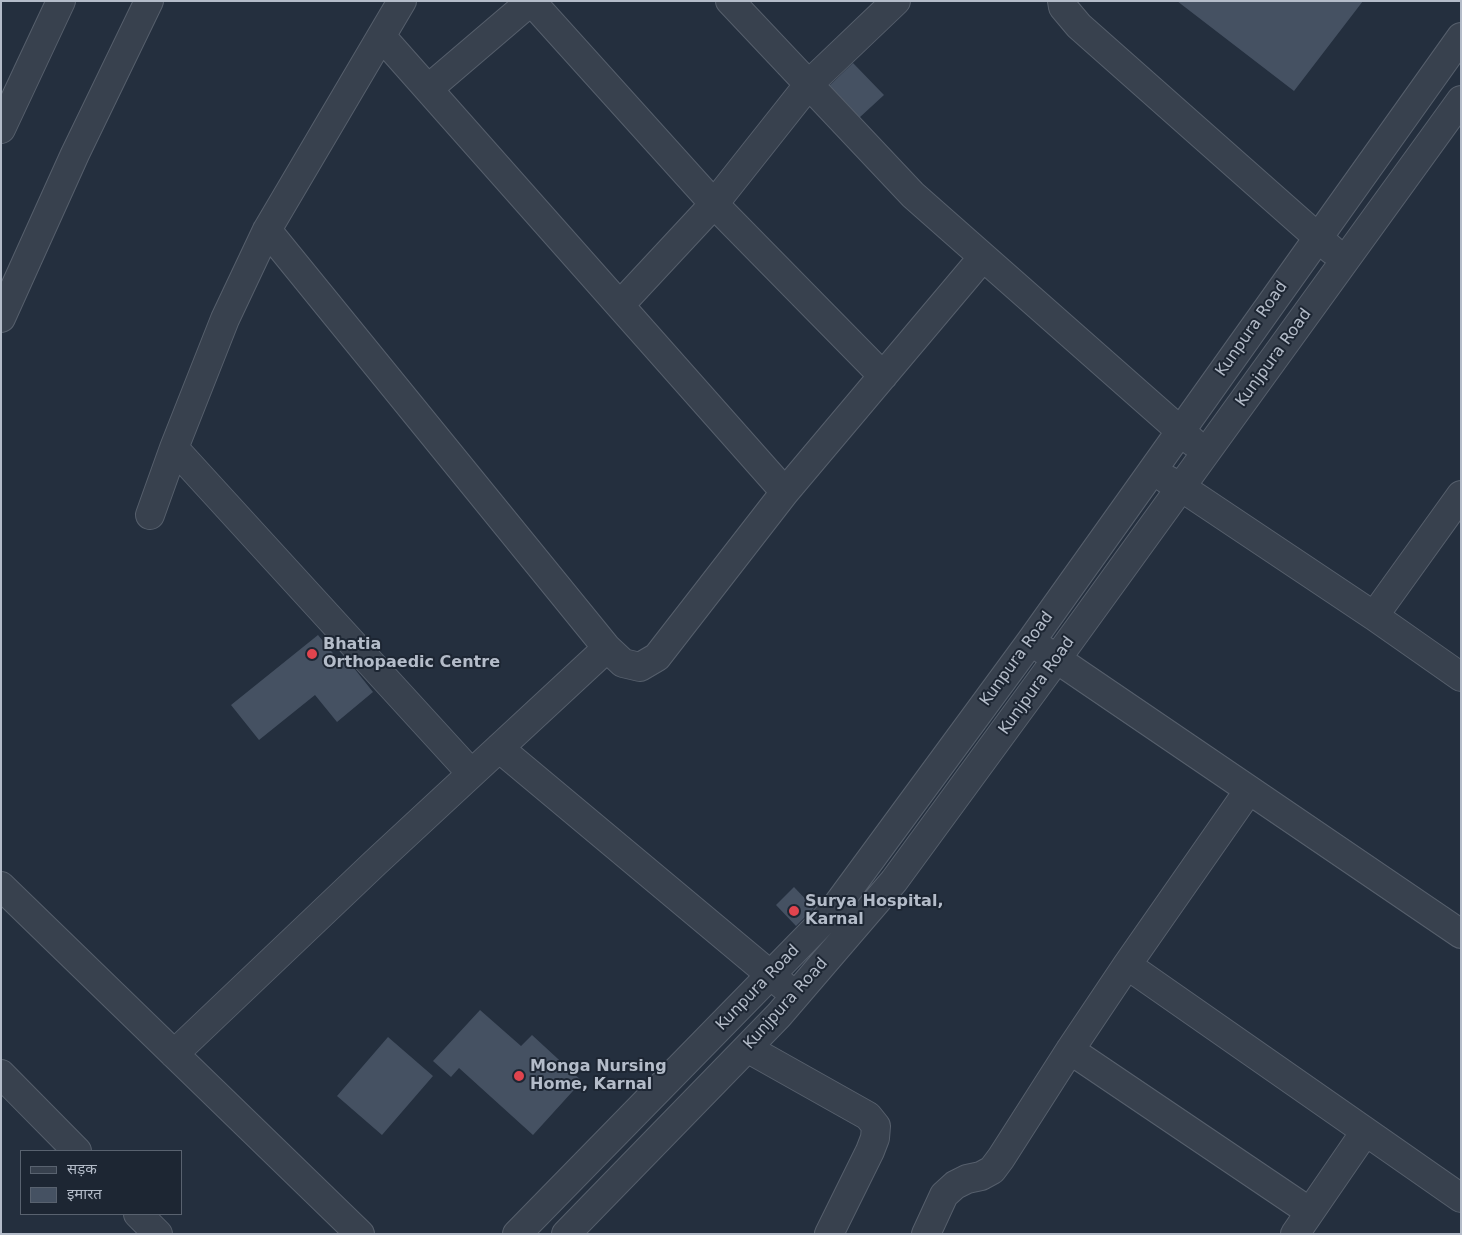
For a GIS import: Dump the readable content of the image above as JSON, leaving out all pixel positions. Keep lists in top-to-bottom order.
{
  "streets": {
    "street": ["Kunpura Road", "Kunjpura Road"]
  },
  "places": ["Bhatia Orthopaedic Centre", "Surya Hospital, Karnal", "Monga Nursing Home, Karnal"],
  "legend": ["सड़क", "इमारत"]
}
